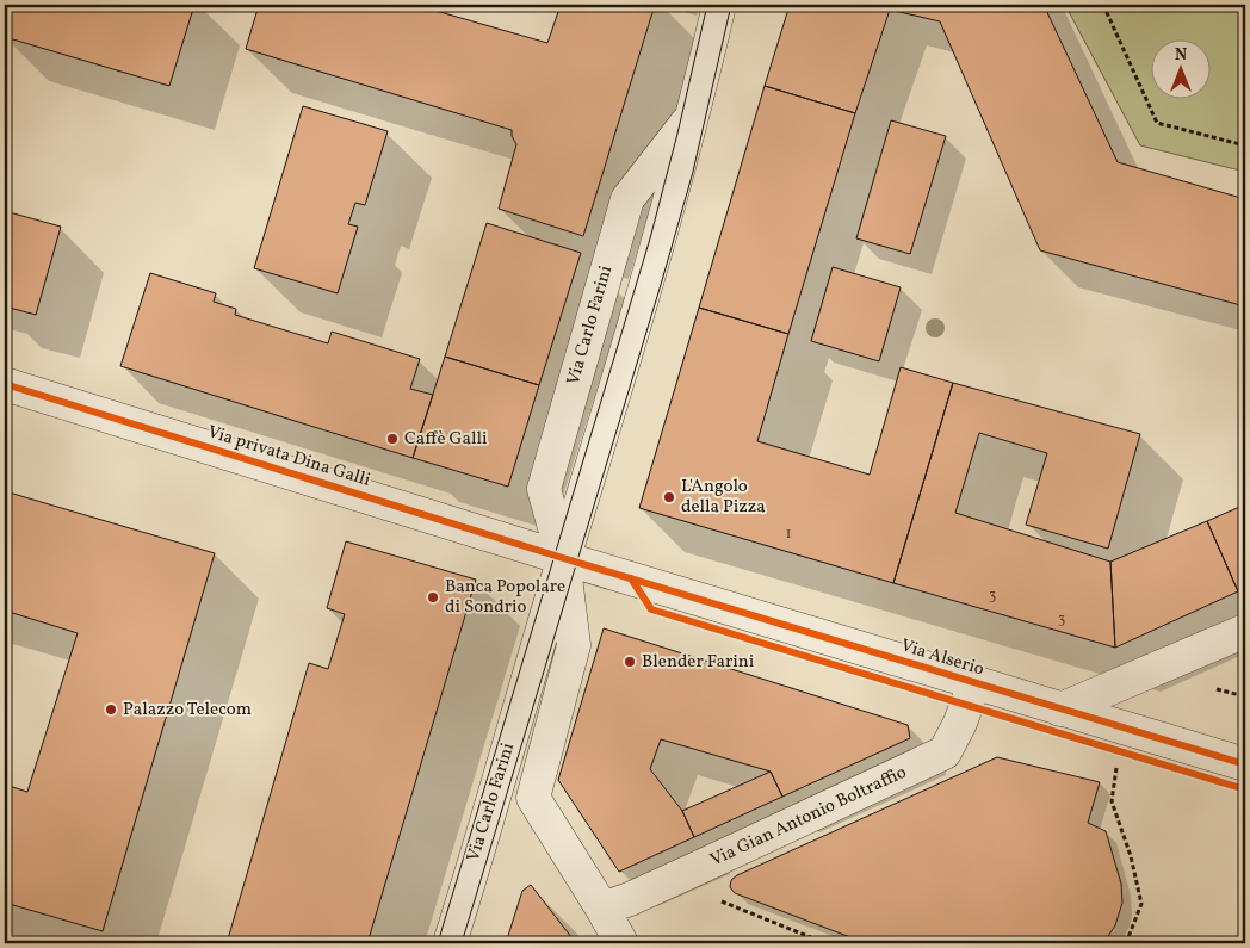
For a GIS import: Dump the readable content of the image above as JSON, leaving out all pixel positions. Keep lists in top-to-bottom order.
{
  "streets": {
    "street": [
      "Via Carlo Farini",
      "Via privata Dina Galli",
      "Via Alserio",
      "Via Gian Antonio Boltraffio"
    ]
  },
  "crossings": [
    ["Via Carlo Farini", "Via privata Dina Galli"],
    ["Via Carlo Farini", "Via Alserio"],
    ["Via privata Dina Galli", "Via Alserio"],
    ["Via Alserio", "Via Gian Antonio Boltraffio"]
  ],
  "places": [
    "Caffè Galli",
    "L'Angolo della Pizza",
    "Banca Popolare di Sondrio",
    "Blender Farini",
    "Palazzo Telecom"
  ],
  "house_numbers": ["1", "3", "3"],
  "north": "top"
}
